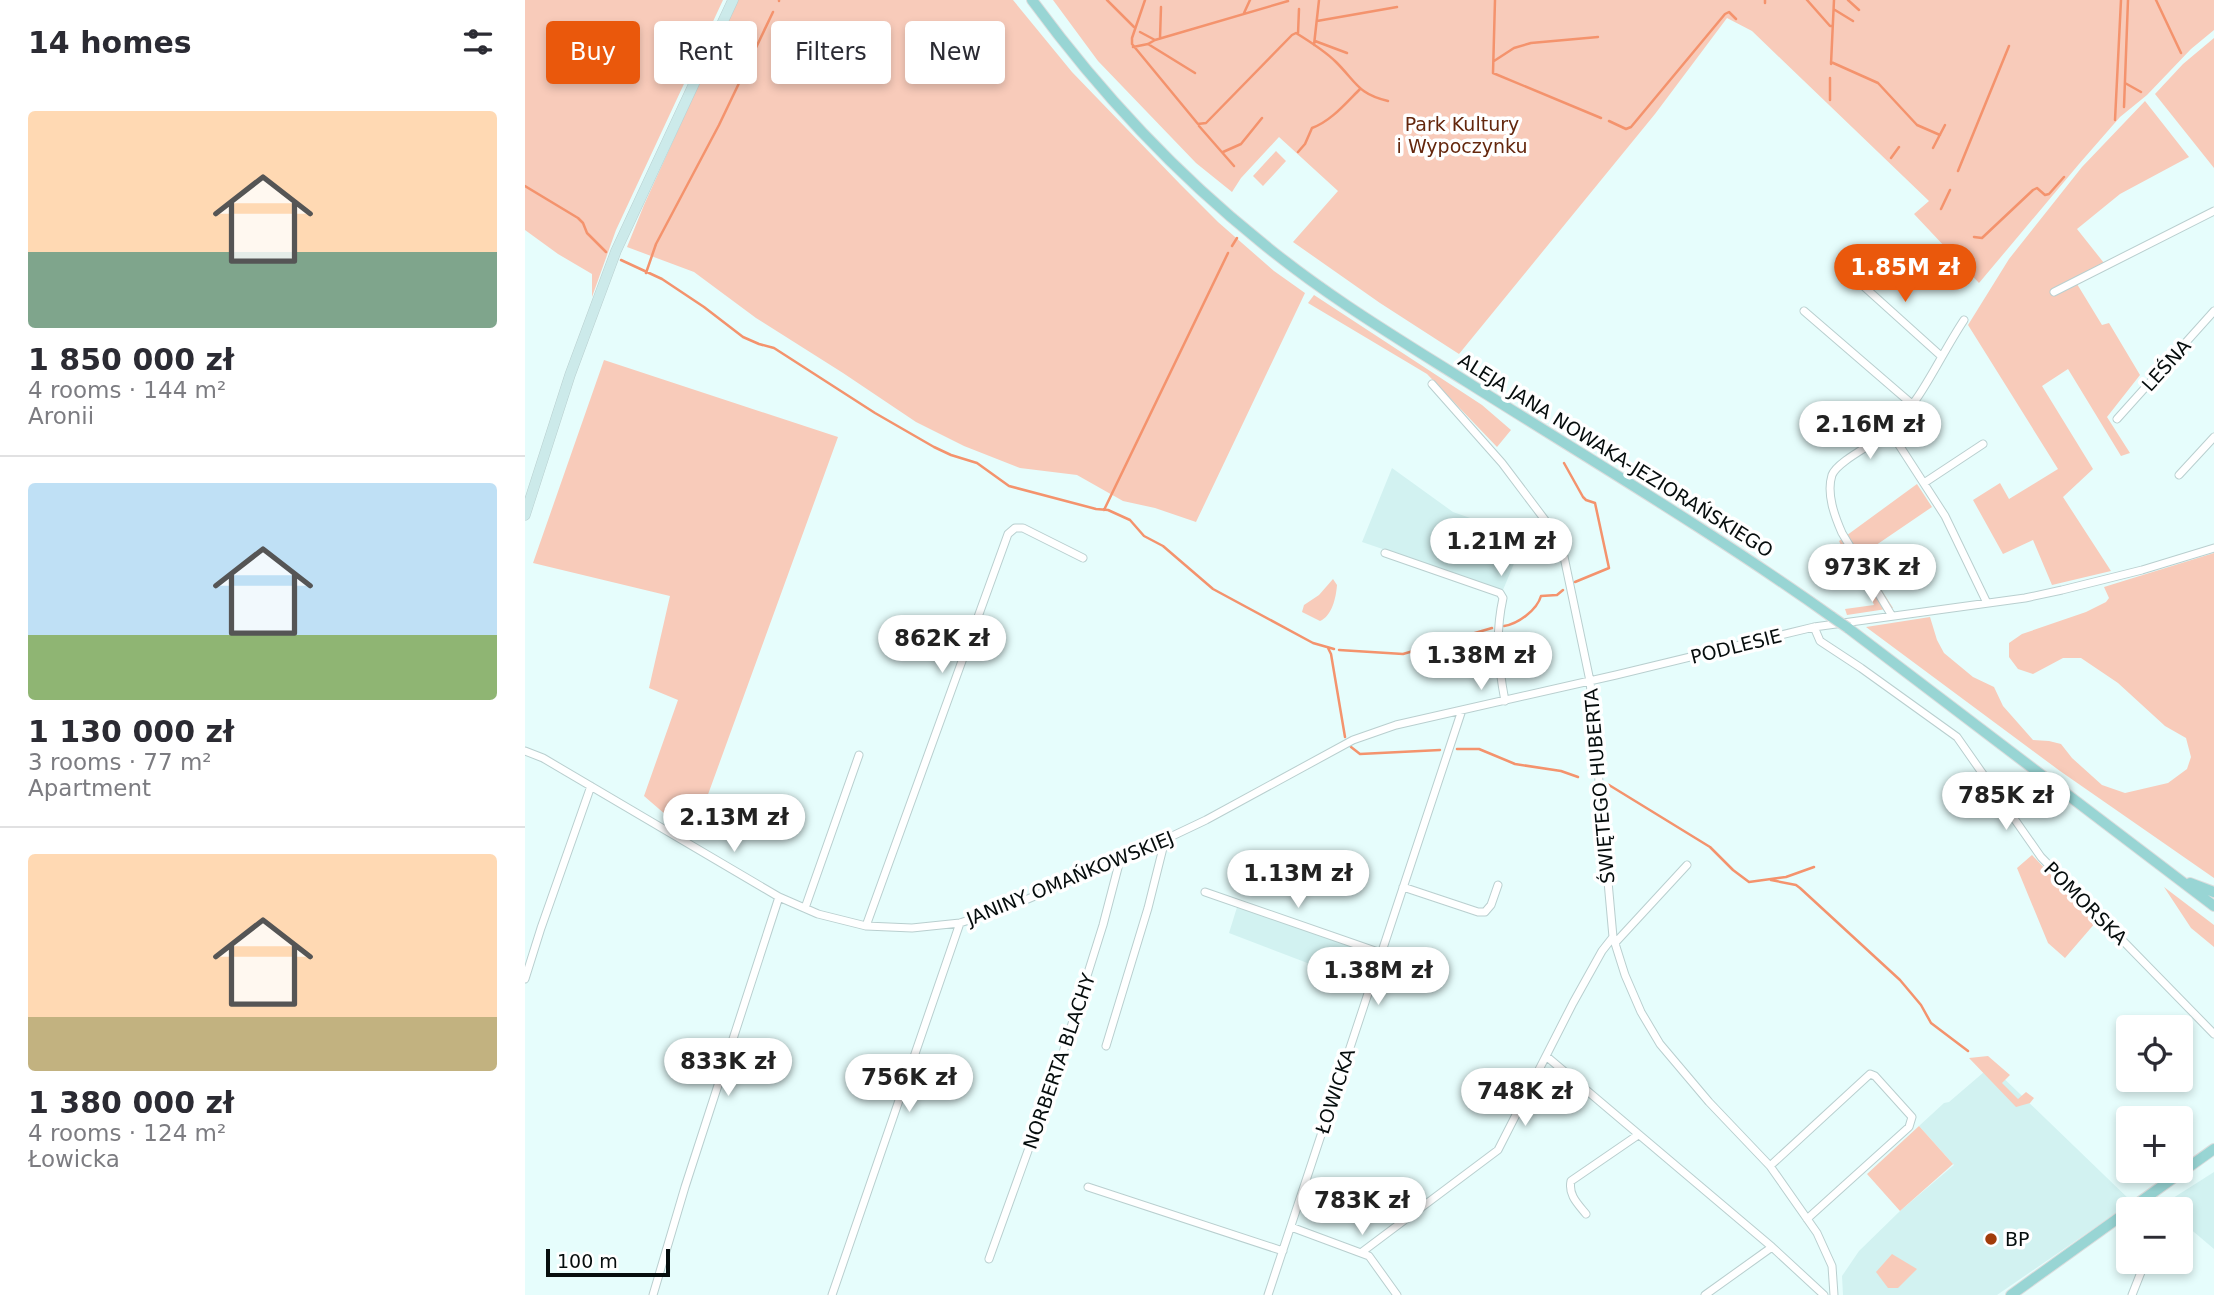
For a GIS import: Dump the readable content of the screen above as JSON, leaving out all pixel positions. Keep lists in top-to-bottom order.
{
  "streets": {
    "main road": ["ALEJA JANA NOWAKA-JEZIORAŃSKIEGO"],
    "street": [
      "LEŚNA",
      "PODLESIE",
      "ŚWIĘTEGO HUBERTA",
      "JANINY OMAŃKOWSKIEJ",
      "POMORSKA",
      "NORBERTA BLACHY",
      "ŁOWICKA"
    ]
  },
  "crossings": [
    ["PODLESIE", "ŚWIĘTEGO HUBERTA"],
    ["PODLESIE", "JANINY OMAŃKOWSKIEJ"],
    ["PODLESIE", "POMORSKA"],
    ["JANINY OMAŃKOWSKIEJ", "NORBERTA BLACHY"],
    ["JANINY OMAŃKOWSKIEJ", "ŁOWICKA"]
  ],
  "parks": ["Park Kultury i Wypoczynku"],
  "places": ["BP"],
  "scale_bar": "100 m",
  "page": {
    "heading": "14 homes",
    "chip": [
      "Buy",
      "Rent",
      "Filters",
      "New"
    ],
    "list": [
      {
        "name": "1 850 000 zł",
        "note": "4 rooms · 144 m² · Aronii"
      },
      {
        "name": "1 130 000 zł",
        "note": "3 rooms · 77 m² · Apartment"
      },
      {
        "name": "1 380 000 zł",
        "note": "4 rooms · 124 m² · Łowicka"
      }
    ],
    "price": [
      "1.85M zł",
      "2.16M zł",
      "1.21M zł",
      "973K zł",
      "862K zł",
      "1.38M zł",
      "785K zł",
      "2.13M zł",
      "1.13M zł",
      "1.38M zł",
      "833K zł",
      "756K zł",
      "748K zł",
      "783K zł"
    ],
    "map_buttons": ["+", "−"],
    "scale": "100 m"
  }
}
